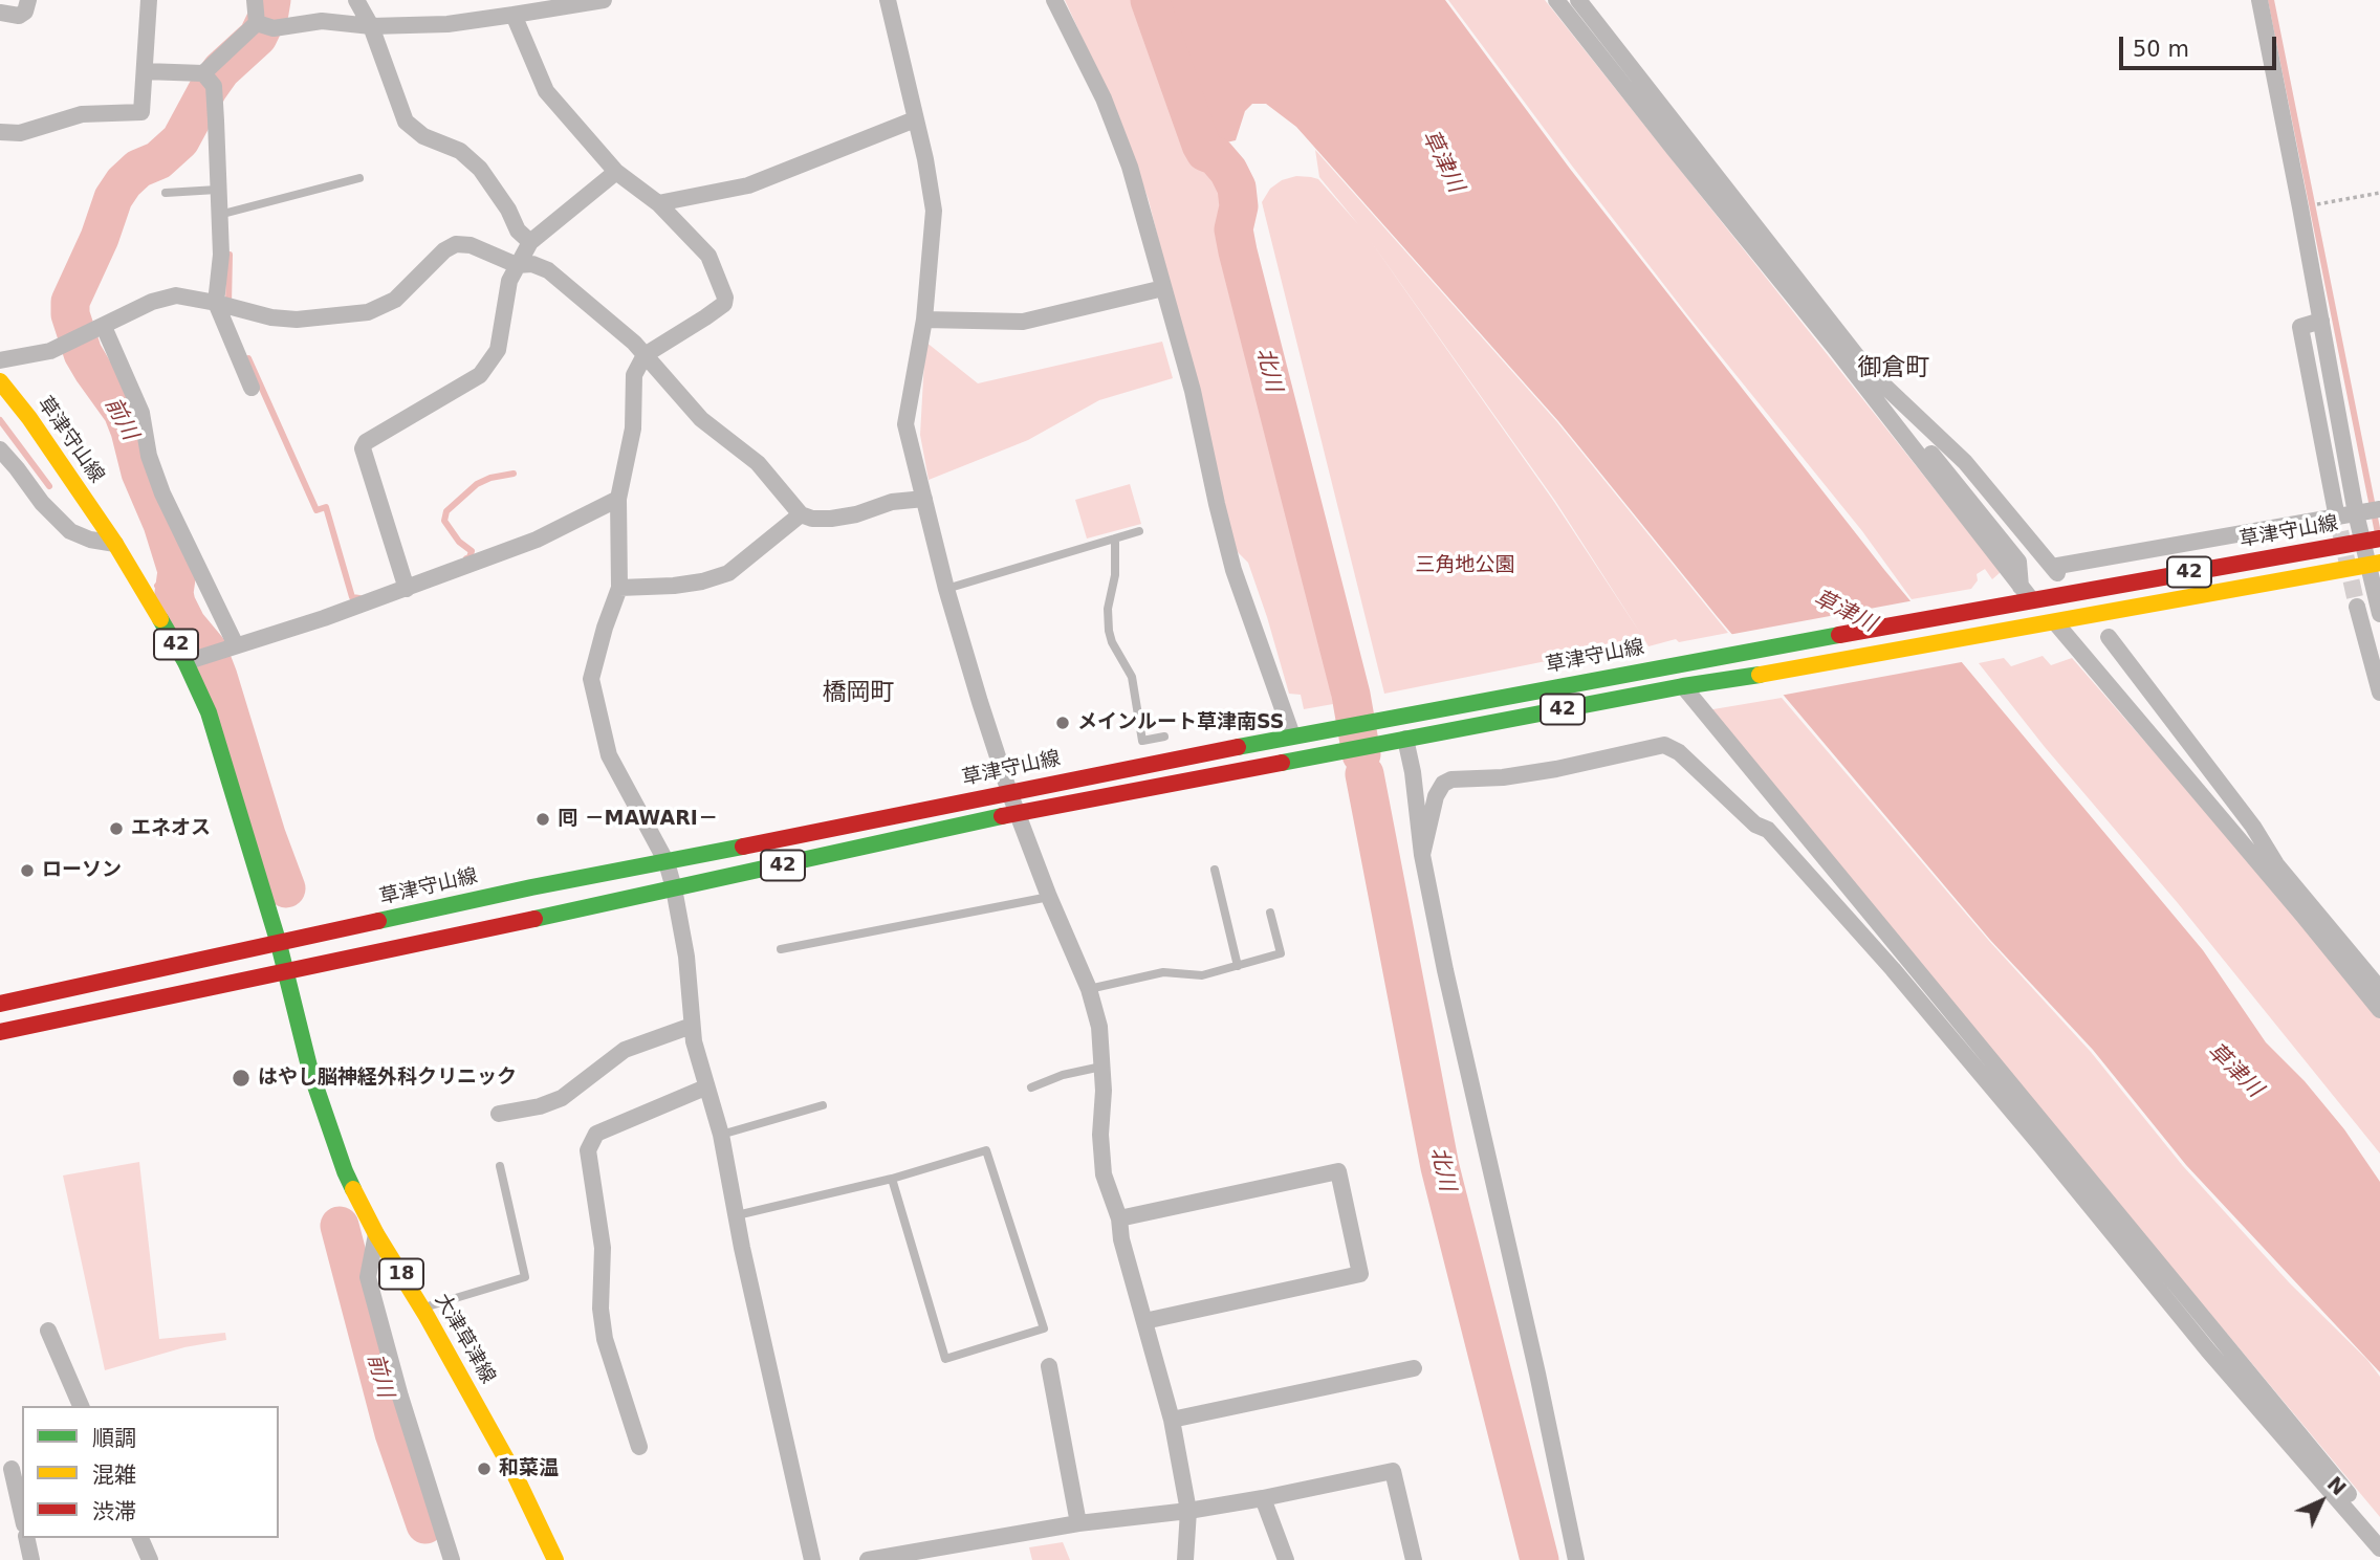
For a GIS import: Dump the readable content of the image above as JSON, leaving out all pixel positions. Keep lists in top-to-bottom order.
{
  "streets": {
    "main road": [
      "草津守山線",
      "42",
      "18",
      "大津草津線"
    ]
  },
  "crossings": [
    ["草津守山線", "大津草津線"],
    ["42", "大津草津線"]
  ],
  "districts": ["御倉町", "橋岡町"],
  "water": ["草津川", "北川", "前川"],
  "parks": ["三角地公園"],
  "places": [
    "メインルート草津南SS",
    "囘 －MAWARI－",
    "エネオス",
    "ローソン",
    "はやし脳神経外科クリニック",
    "和菜温"
  ],
  "legend": ["順調", "混雑", "渋滞"],
  "scale_bar": "50 m",
  "north": "top right"
}
